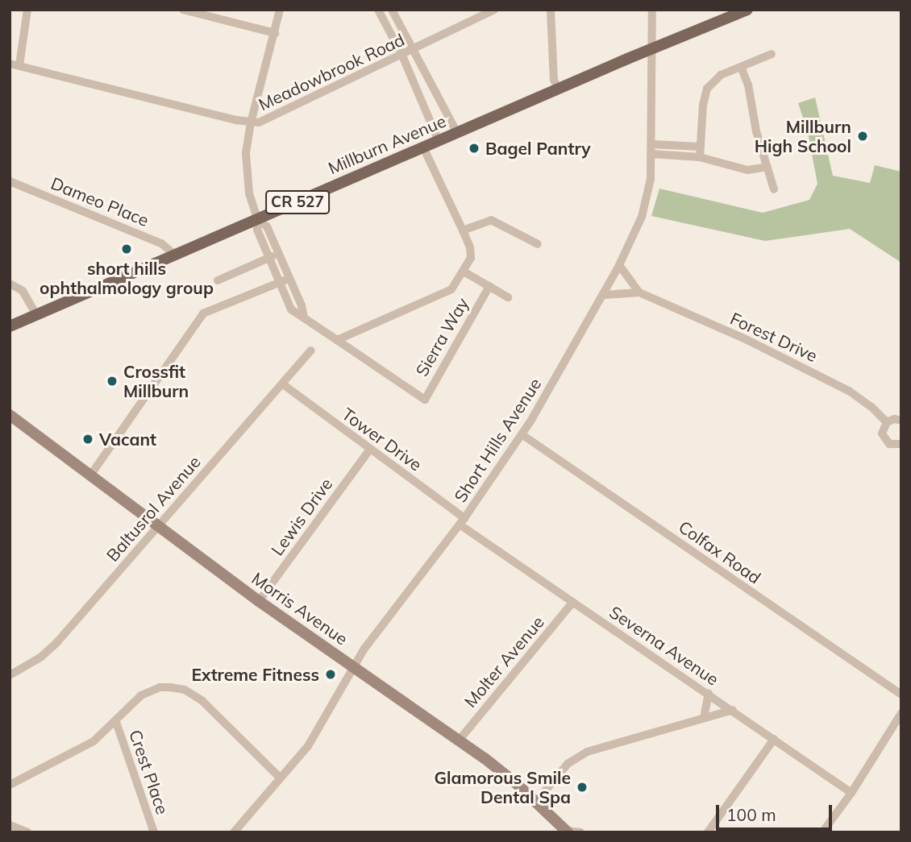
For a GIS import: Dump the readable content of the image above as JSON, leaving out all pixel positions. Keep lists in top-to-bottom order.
{
  "streets": {
    "main road": ["Millburn Avenue", "CR 527", "Morris Avenue"],
    "street": [
      "Meadowbrook Road",
      "Dameo Place",
      "Sierra Way",
      "Forest Drive",
      "Tower Drive",
      "Short Hills Avenue",
      "Baltusrol Avenue",
      "Lewis Drive",
      "Colfax Road",
      "Severna Avenue",
      "Molter Avenue",
      "Crest Place"
    ]
  },
  "crossings": [
    ["Millburn Avenue", "Dameo Place"],
    ["Millburn Avenue", "Short Hills Avenue"],
    ["Forest Drive", "Short Hills Avenue"],
    ["Tower Drive", "Short Hills Avenue"],
    ["Tower Drive", "Baltusrol Avenue"],
    ["Tower Drive", "Lewis Drive"],
    ["Tower Drive", "Severna Avenue"],
    ["Short Hills Avenue", "Colfax Road"],
    ["Short Hills Avenue", "Morris Avenue"],
    ["Short Hills Avenue", "Severna Avenue"],
    ["Baltusrol Avenue", "Morris Avenue"],
    ["Lewis Drive", "Morris Avenue"],
    ["Morris Avenue", "Molter Avenue"],
    ["Severna Avenue", "Molter Avenue"]
  ],
  "places": [
    "Millburn High School",
    "Bagel Pantry",
    "short hills ophthalmology group",
    "Crossfit Millburn",
    "Vacant",
    "Extreme Fitness",
    "Glamorous Smile Dental Spa"
  ],
  "scale_bar": "100 m"
}
